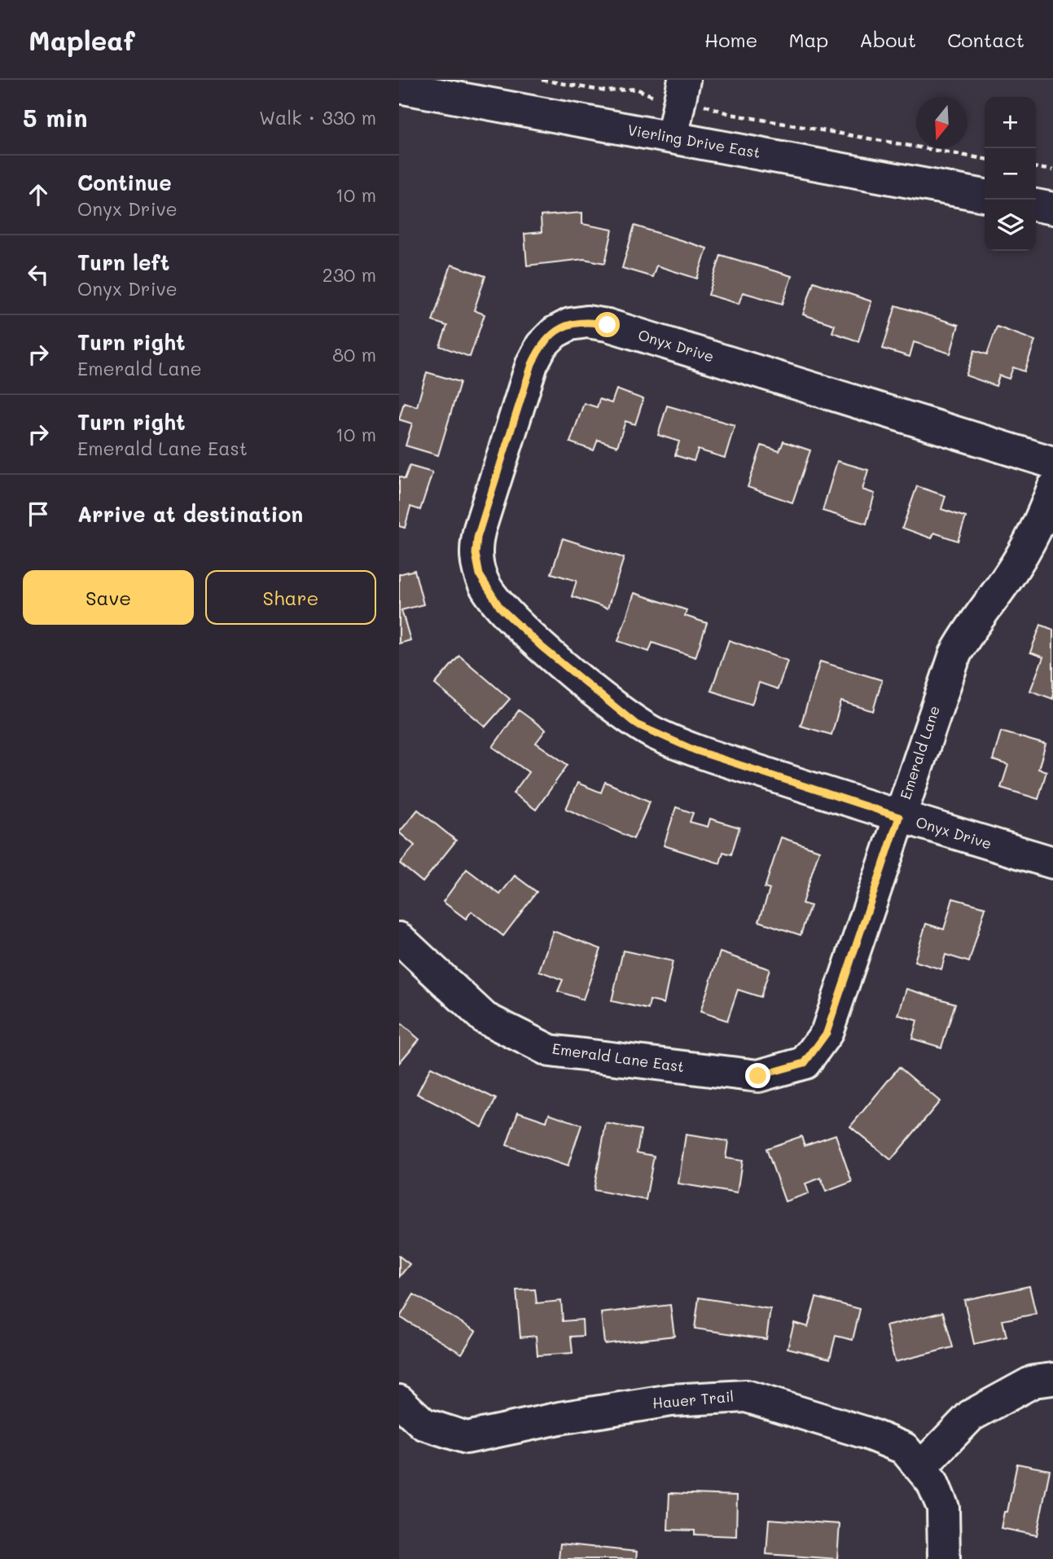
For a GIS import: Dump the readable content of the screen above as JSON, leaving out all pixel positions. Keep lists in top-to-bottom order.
{
  "streets": {
    "street": [
      "Vierling Drive East",
      "Onyx Drive",
      "Emerald Lane",
      "Emerald Lane East",
      "Hauer Trail"
    ]
  },
  "crossings": [
    ["Onyx Drive", "Emerald Lane"],
    ["Emerald Lane", "Emerald Lane East"]
  ],
  "north": "bottom",
  "page": {
    "header": "Mapleaf",
    "nav": [
      "Home",
      "Map",
      "About",
      "Contact"
    ],
    "heading": ["5 min", "Walk · 330 m"],
    "map_buttons": ["+", "−"],
    "list": [
      ["Continue", "Onyx Drive", "10 m"],
      ["Turn left", "Onyx Drive", "230 m"],
      ["Turn right", "Emerald Lane", "80 m"],
      ["Turn right", "Emerald Lane East", "10 m"],
      "Arrive at destination"
    ],
    "buttons": ["Save", "Share"]
  }
}
